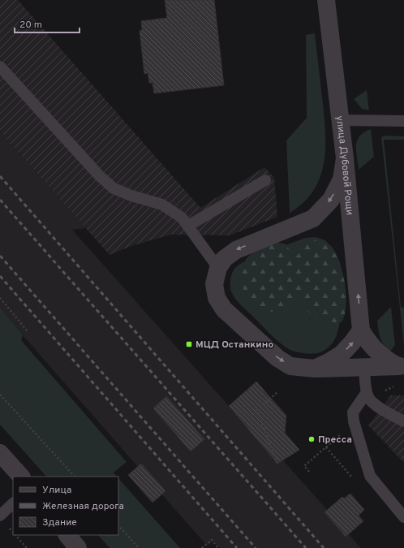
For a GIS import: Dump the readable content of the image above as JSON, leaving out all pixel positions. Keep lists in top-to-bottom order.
{
  "streets": {
    "street": ["улица Дубовой Рощи"]
  },
  "one_way": ["улица Дубовой Рощи"],
  "places": {
    "transit": ["МЦД Останкино"],
    "other": ["Пресса"]
  },
  "legend": ["Улица", "Железная дорога", "Здание"],
  "scale_bar": "20 m"
}
